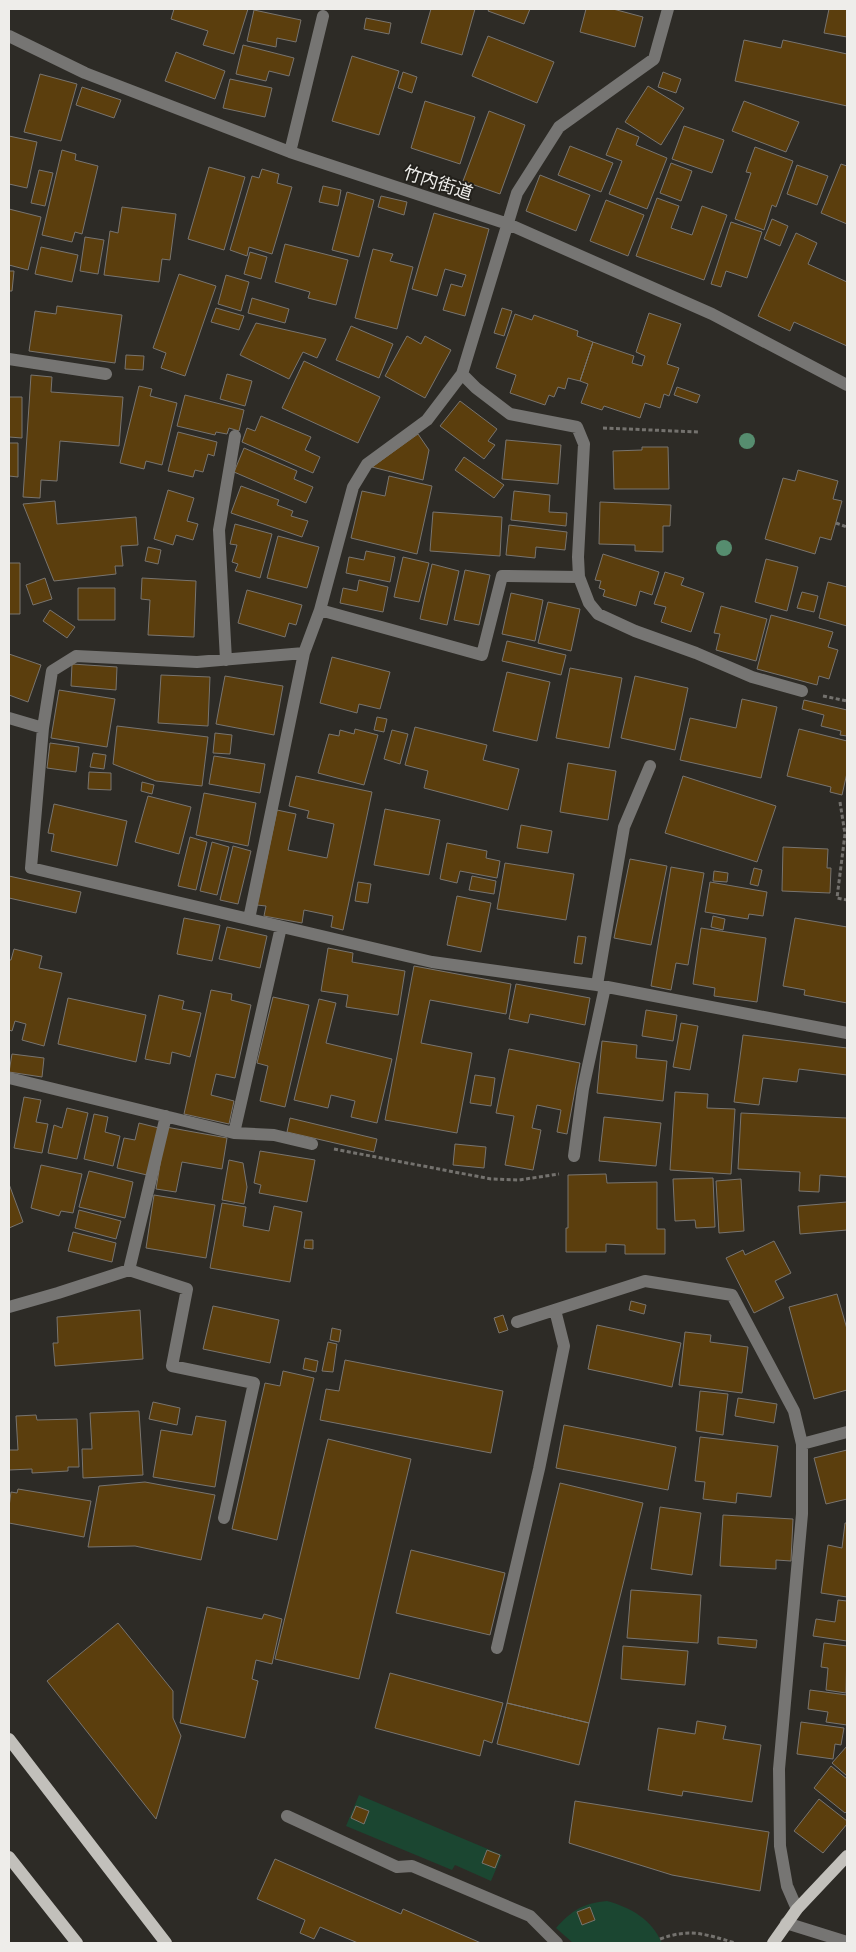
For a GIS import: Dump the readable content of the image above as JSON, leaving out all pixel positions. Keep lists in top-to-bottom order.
{
  "streets": {
    "street": ["竹内街道"]
  }
}
